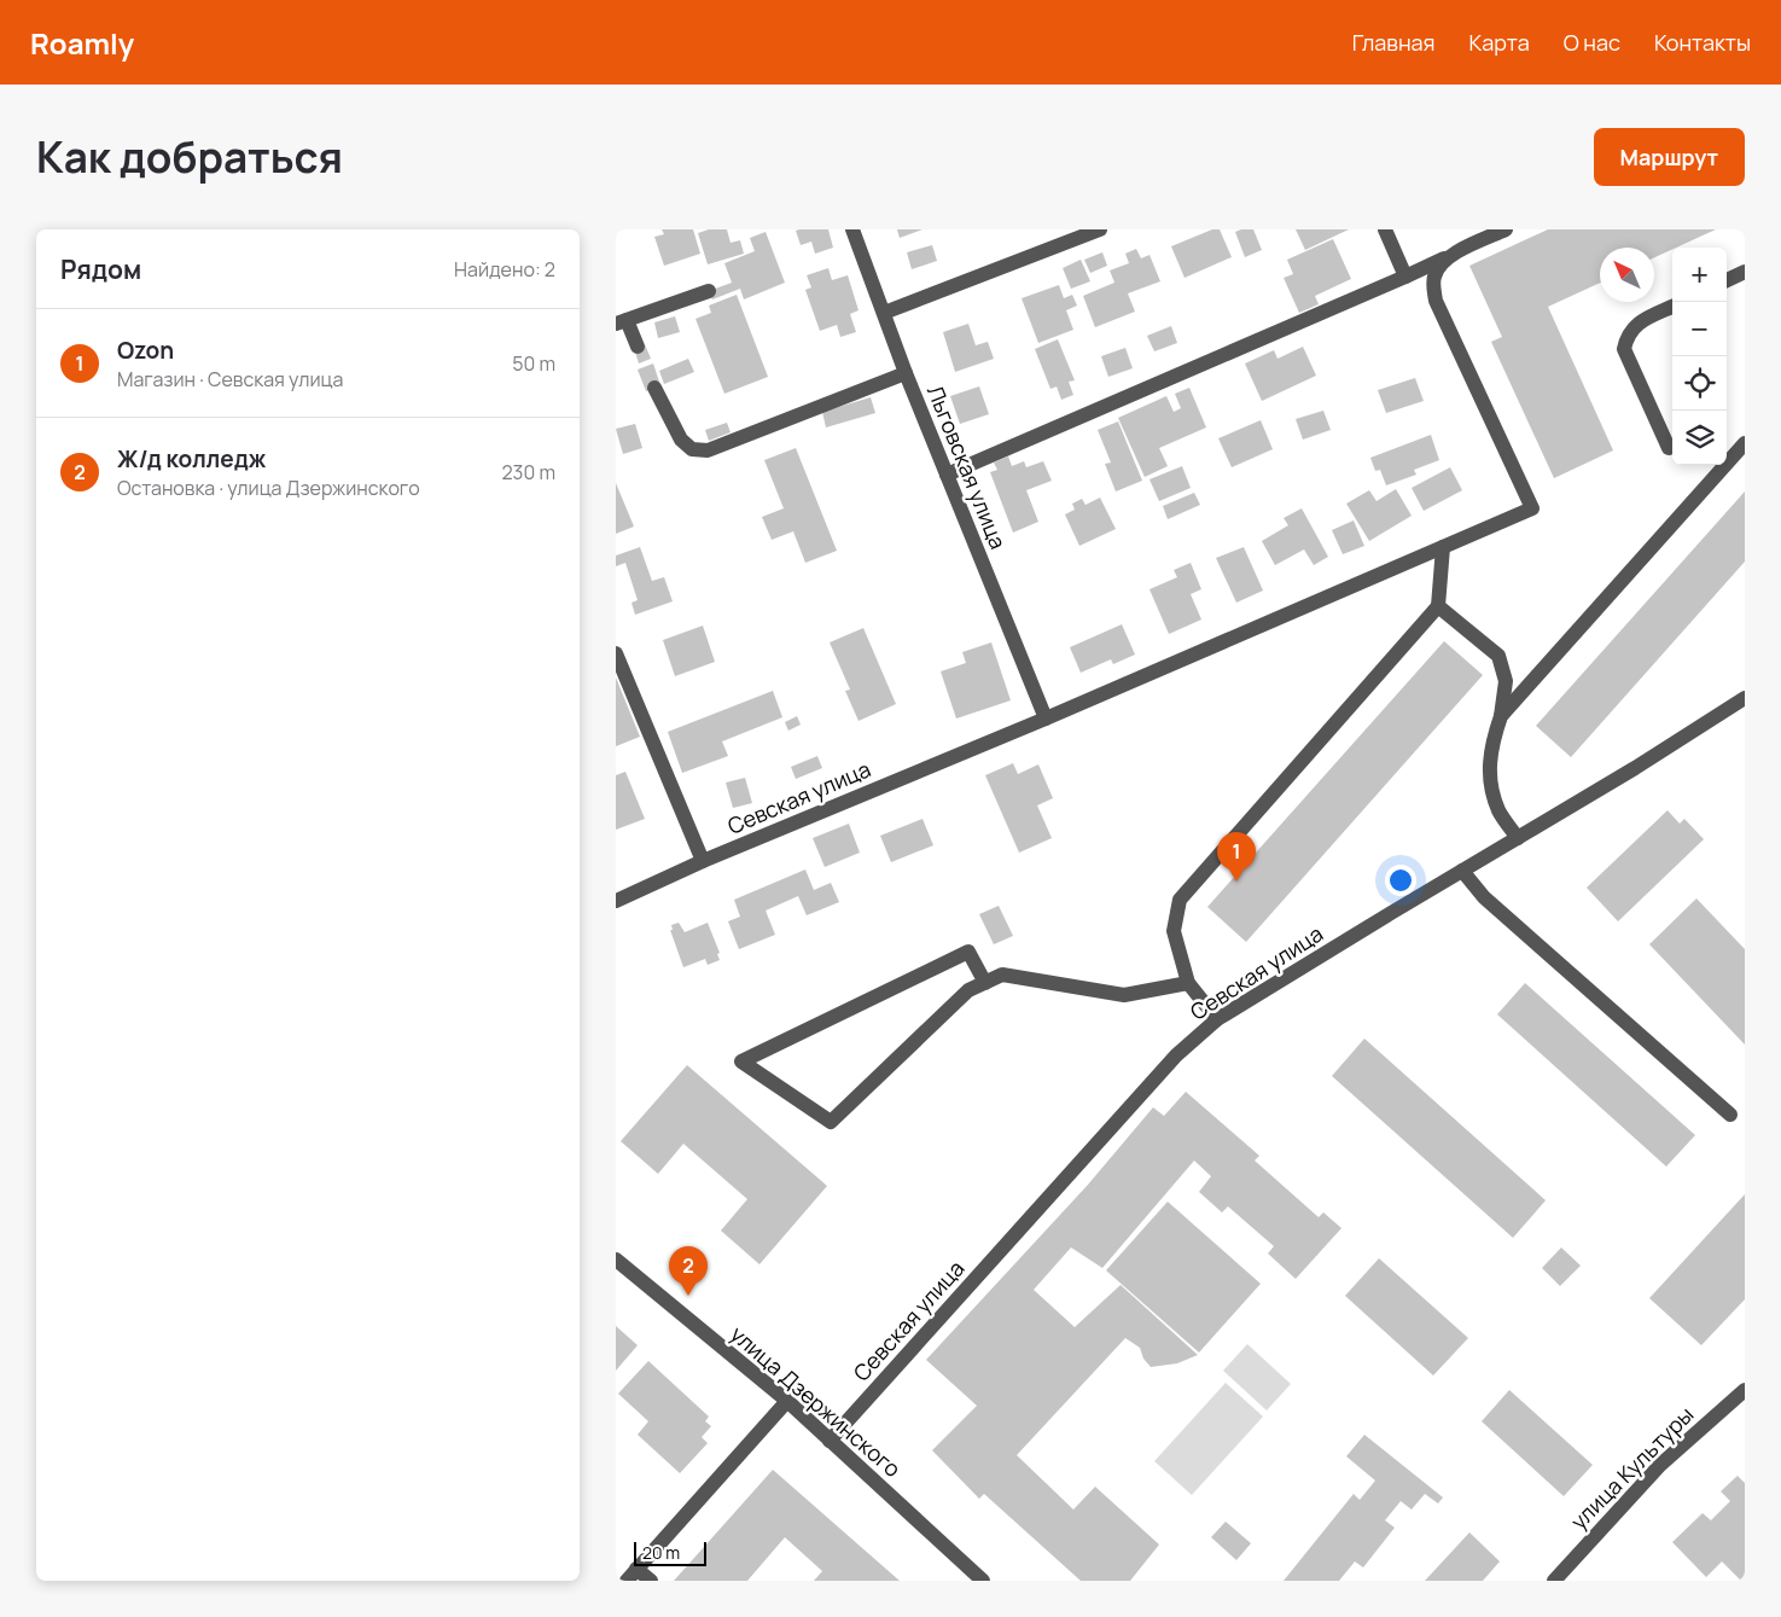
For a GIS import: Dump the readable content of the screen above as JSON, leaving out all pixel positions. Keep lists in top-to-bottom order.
{
  "streets": {
    "street": [
      "Льговская улица",
      "Севская улица",
      "улица Дзержинского",
      "улица Культуры"
    ]
  },
  "crossings": [
    ["Льговская улица", "Севская улица"],
    ["Севская улица", "улица Дзержинского"]
  ],
  "scale_bar": "20 m",
  "north": "top left",
  "page": {
    "header": "Roamly",
    "nav": [
      "Главная",
      "Карта",
      "О нас",
      "Контакты"
    ],
    "title": "Как добраться",
    "buttons": "Маршрут",
    "heading": ["Рядом", "Найдено: 2"],
    "map_buttons": ["+", "−"],
    "list": [
      {
        "mark": "1",
        "name": "Ozon",
        "note": "Магазин · Севская улица",
        "value": "50 m"
      },
      {
        "mark": "2",
        "name": "Ж/д колледж",
        "note": "Остановка · улица Дзержинского",
        "value": "230 m"
      }
    ],
    "pins": ["1", "2"],
    "scale": "20 m"
  }
}
